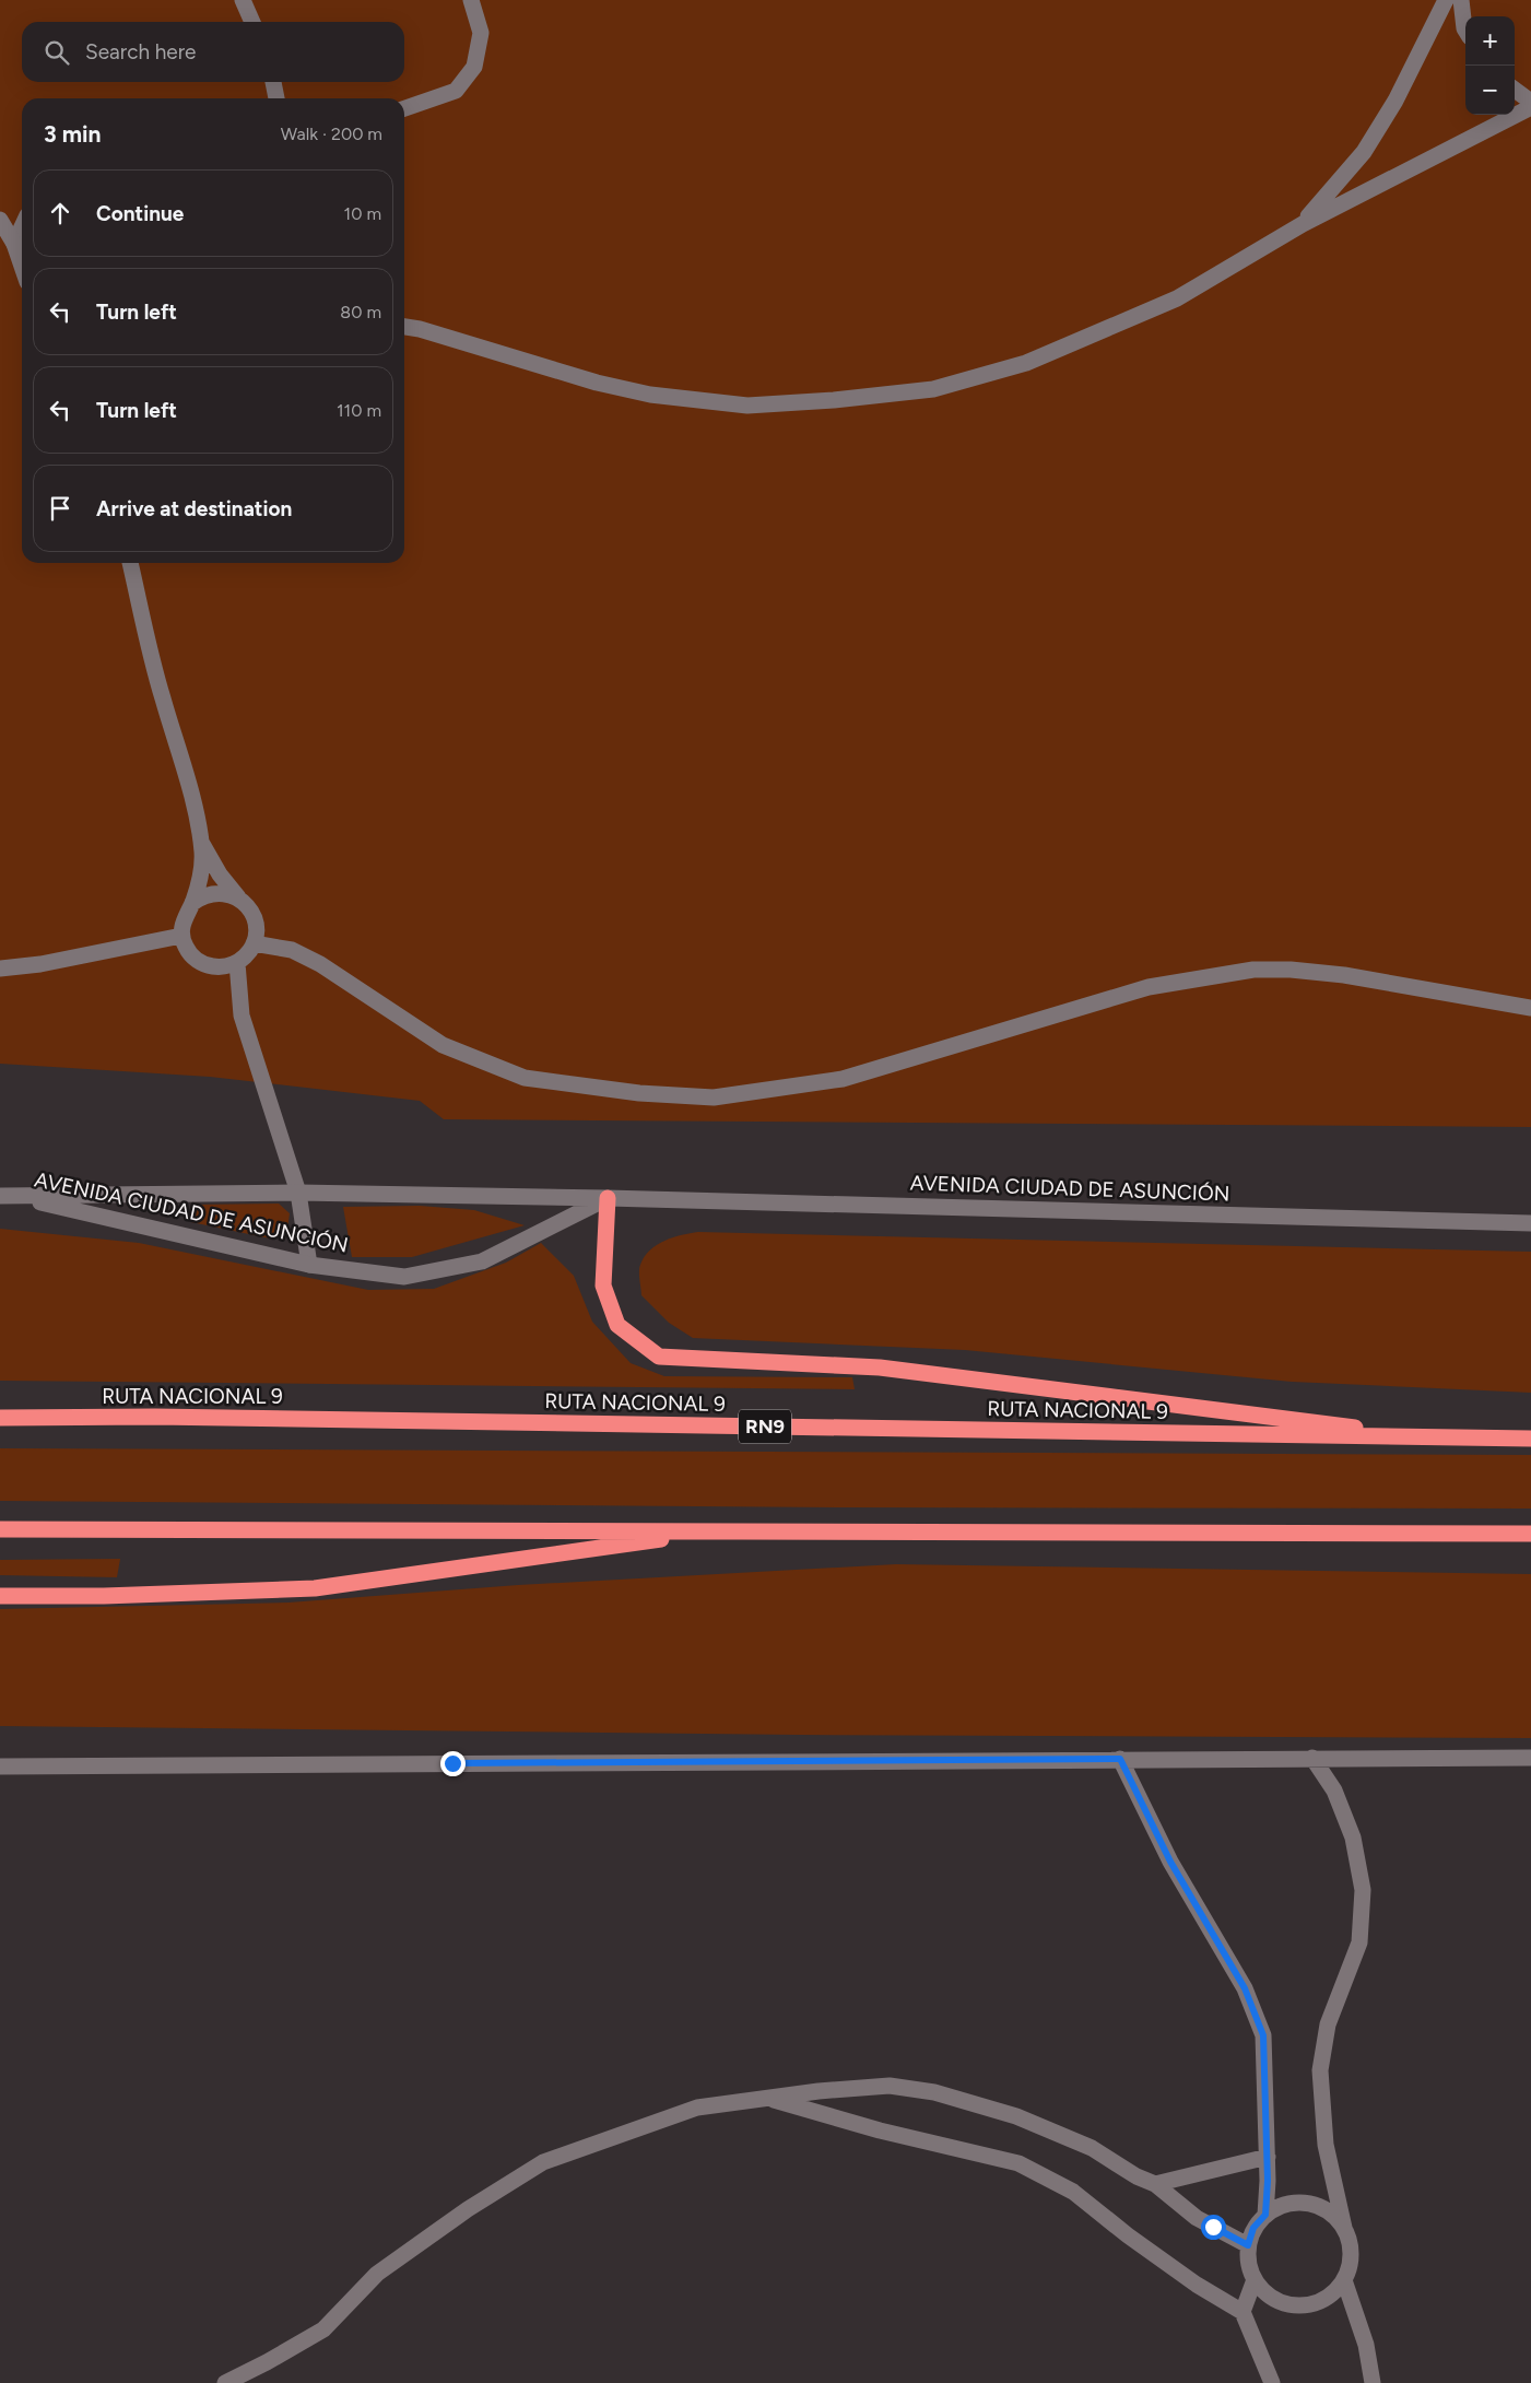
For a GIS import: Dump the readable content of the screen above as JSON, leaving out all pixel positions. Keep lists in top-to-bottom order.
{
  "streets": {
    "highway": ["RUTA NACIONAL 9", "RN9"],
    "street": ["AVENIDA CIUDAD DE ASUNCIÓN"]
  },
  "page": {
    "map_buttons": ["+", "−"],
    "search": "Search here",
    "heading": ["3 min", "Walk · 200 m"],
    "list": [
      ["Continue", "10 m"],
      ["Turn left", "80 m"],
      ["Turn left", "110 m"],
      "Arrive at destination"
    ]
  }
}
